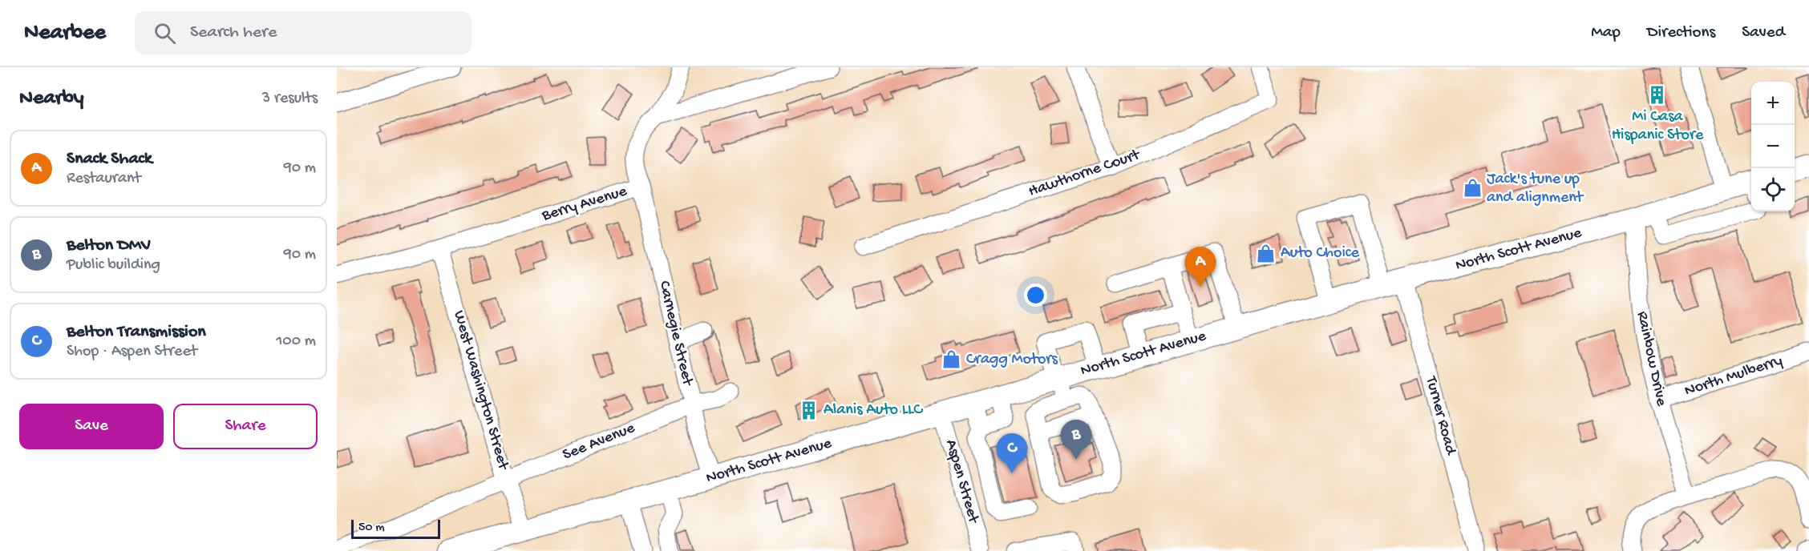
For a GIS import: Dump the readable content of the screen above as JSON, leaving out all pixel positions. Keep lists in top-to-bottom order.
{
  "streets": {
    "main road": ["North Scott Avenue"],
    "street": [
      "Hawthorne Court",
      "Berry Avenue",
      "Carnegie Street",
      "Rainbow Drive",
      "North Mulberry",
      "West Washington Street",
      "Turner Road",
      "See Avenue",
      "Aspen Street"
    ]
  },
  "crossings": [
    ["Berry Avenue", "Carnegie Street"],
    ["Berry Avenue", "West Washington Street"],
    ["North Scott Avenue", "Carnegie Street"],
    ["North Scott Avenue", "Rainbow Drive"],
    ["North Scott Avenue", "West Washington Street"],
    ["North Scott Avenue", "Turner Road"],
    ["North Scott Avenue", "Aspen Street"],
    ["Carnegie Street", "See Avenue"],
    ["Rainbow Drive", "North Mulberry"],
    ["West Washington Street", "See Avenue"]
  ],
  "places": {
    "building": ["Mi Casa Hispanic Store", "Alanis Auto LLC"],
    "shop": ["Jack's tune up and alignment", "Auto Choice", "Cragg Motors"]
  },
  "scale_bar": "50 m",
  "page": {
    "header": "Nearbee",
    "search": "Search here",
    "nav": ["Map", "Directions", "Saved"],
    "heading": ["Nearby", "3 results"],
    "map_buttons": ["+", "−"],
    "list": [
      {
        "mark": "A",
        "name": "Snack Shack",
        "note": "Restaurant",
        "value": "90 m"
      },
      {
        "mark": "B",
        "name": "Belton DMV",
        "note": "Public building",
        "value": "90 m"
      },
      {
        "mark": "C",
        "name": "Belton Transmission",
        "note": "Shop · Aspen Street",
        "value": "100 m"
      }
    ],
    "pins": ["A", "B", "C"],
    "buttons": ["Save", "Share"],
    "scale": "50 m"
  }
}
